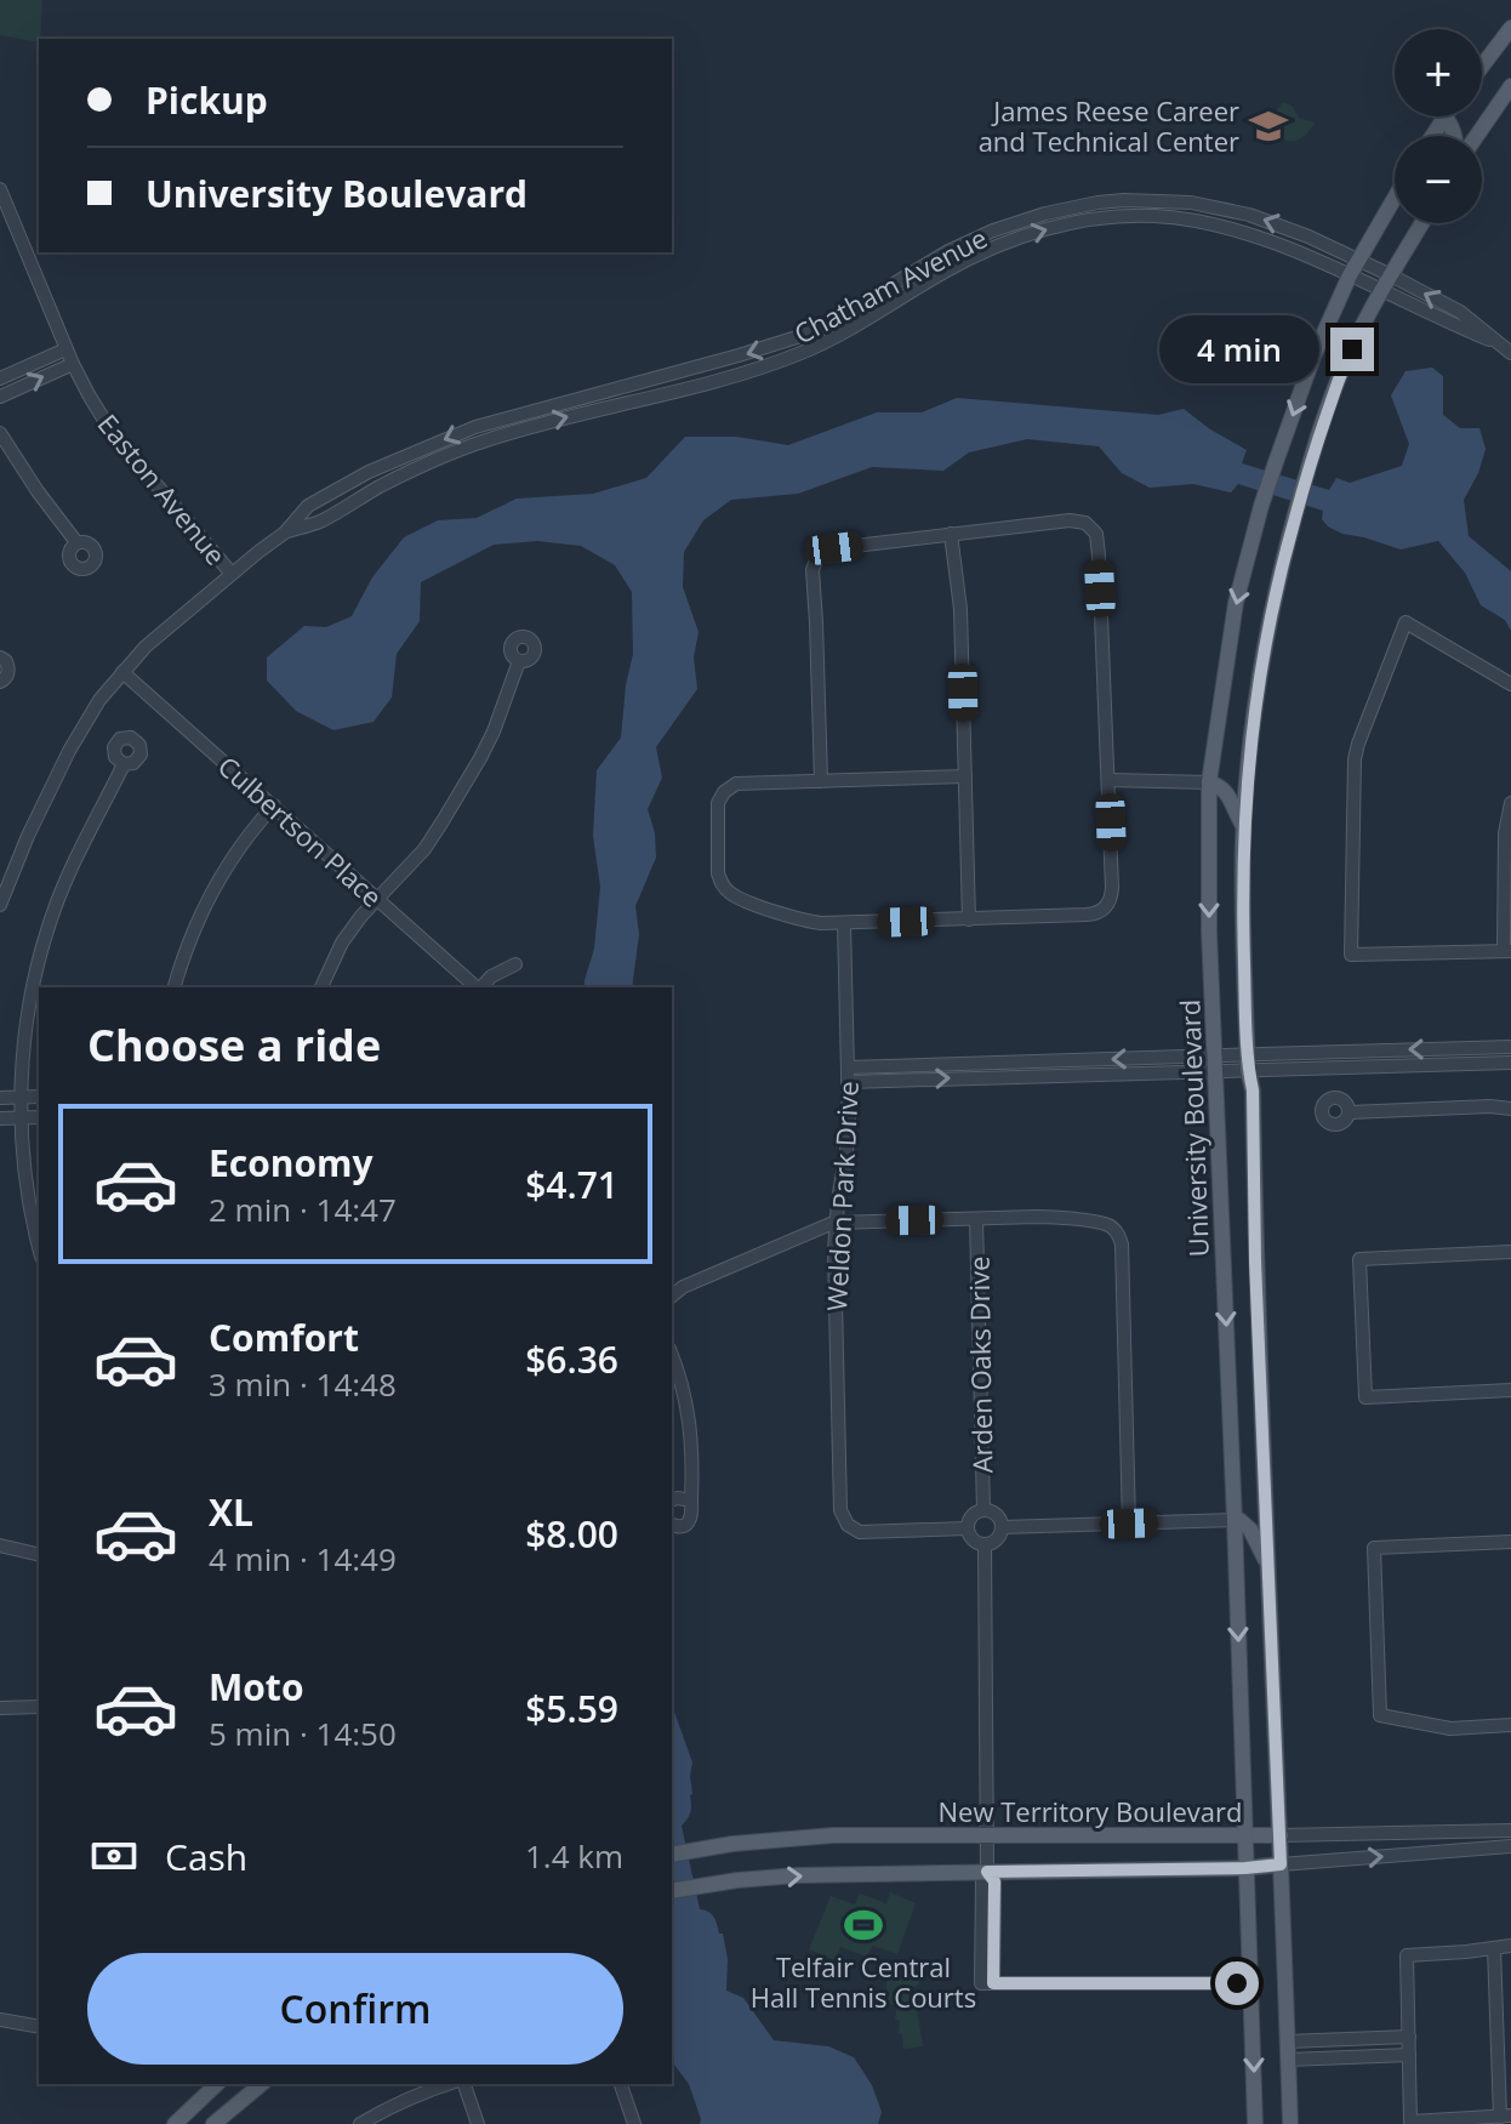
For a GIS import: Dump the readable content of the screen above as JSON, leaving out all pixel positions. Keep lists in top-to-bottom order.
{
  "streets": {
    "main road": ["University Boulevard", "New Territory Boulevard"],
    "street": [
      "Chatham Avenue",
      "Easton Avenue",
      "Culbertson Place",
      "Weldon Park Drive",
      "Arden Oaks Drive"
    ]
  },
  "crossings": [
    ["Chatham Avenue", "Easton Avenue"],
    ["Chatham Avenue", "Culbertson Place"],
    ["Chatham Avenue", "University Boulevard"],
    ["University Boulevard", "New Territory Boulevard"],
    ["Weldon Park Drive", "Arden Oaks Drive"]
  ],
  "places": {
    "school or university": ["James Reese Career and Technical Center"],
    "sports": ["Telfair Central Hall Tennis Courts"]
  },
  "page": {
    "map_buttons": ["+", "−"],
    "banner": ["Pickup", "University Boulevard"],
    "bubble": "4 min",
    "heading": "Choose a ride",
    "list": [
      {
        "name": "Economy",
        "note": "2 min · 14:47",
        "value": "$4.71"
      },
      {
        "name": "Comfort",
        "note": "3 min · 14:48",
        "value": "$6.36"
      },
      {
        "name": "XL",
        "note": "4 min · 14:49",
        "value": "$8.00"
      },
      {
        "name": "Moto",
        "note": "5 min · 14:50",
        "value": "$5.59"
      }
    ],
    "pay": ["Cash", "1.4 km"],
    "buttons": "Confirm"
  }
}
